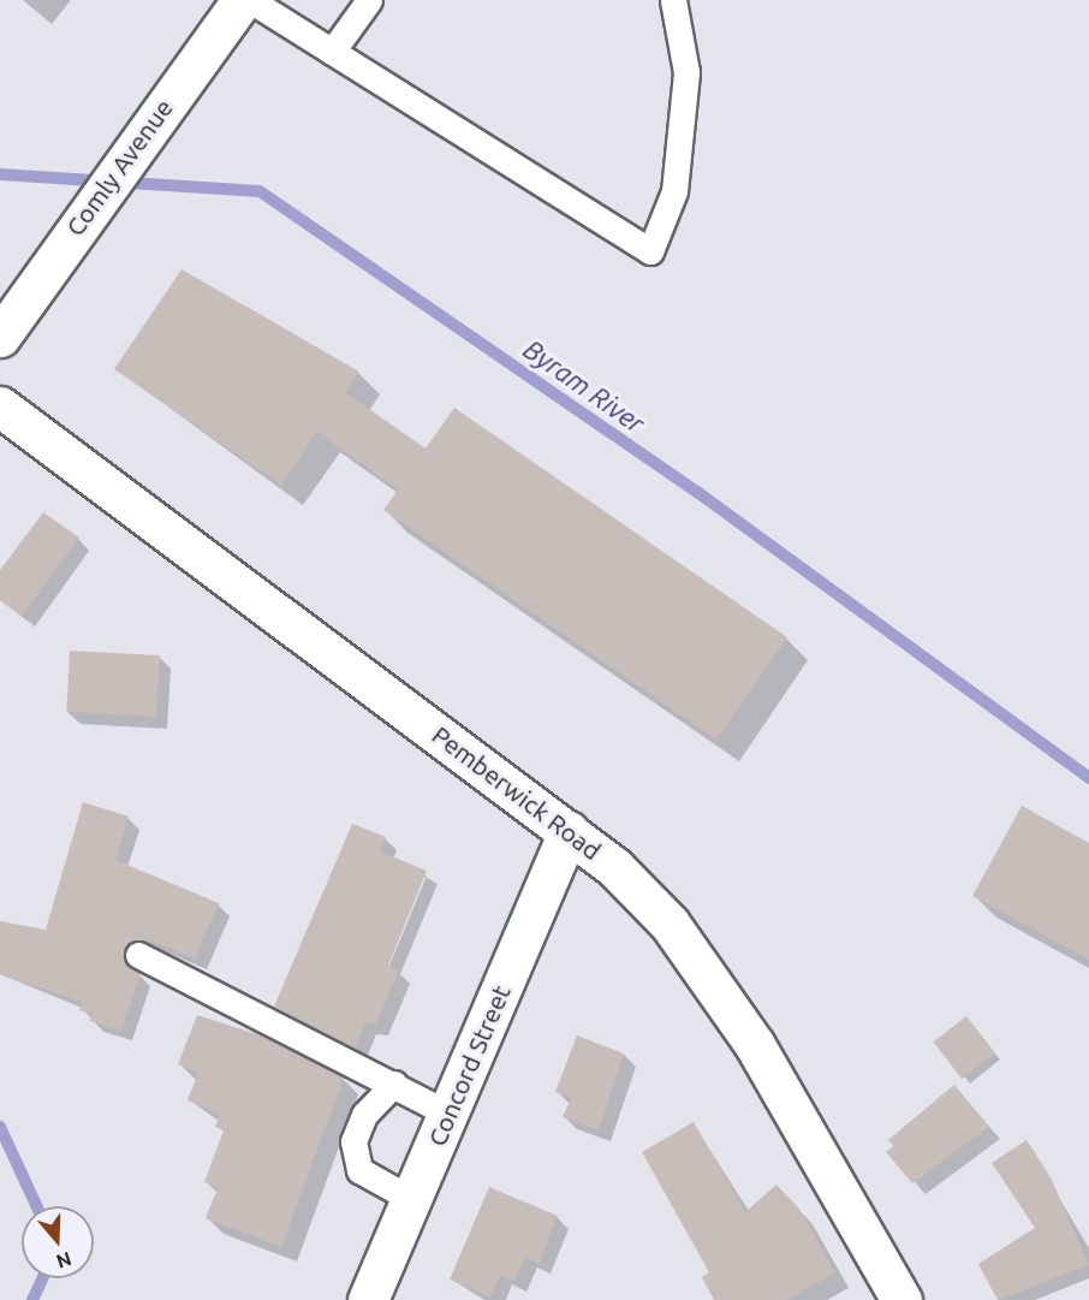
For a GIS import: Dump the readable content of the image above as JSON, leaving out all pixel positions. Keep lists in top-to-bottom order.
{
  "streets": {
    "street": ["Comly Avenue", "Pemberwick Road", "Concord Street"]
  },
  "crossings": [
    ["Pemberwick Road", "Concord Street"]
  ],
  "water": ["Byram River"],
  "north": "bottom"
}
